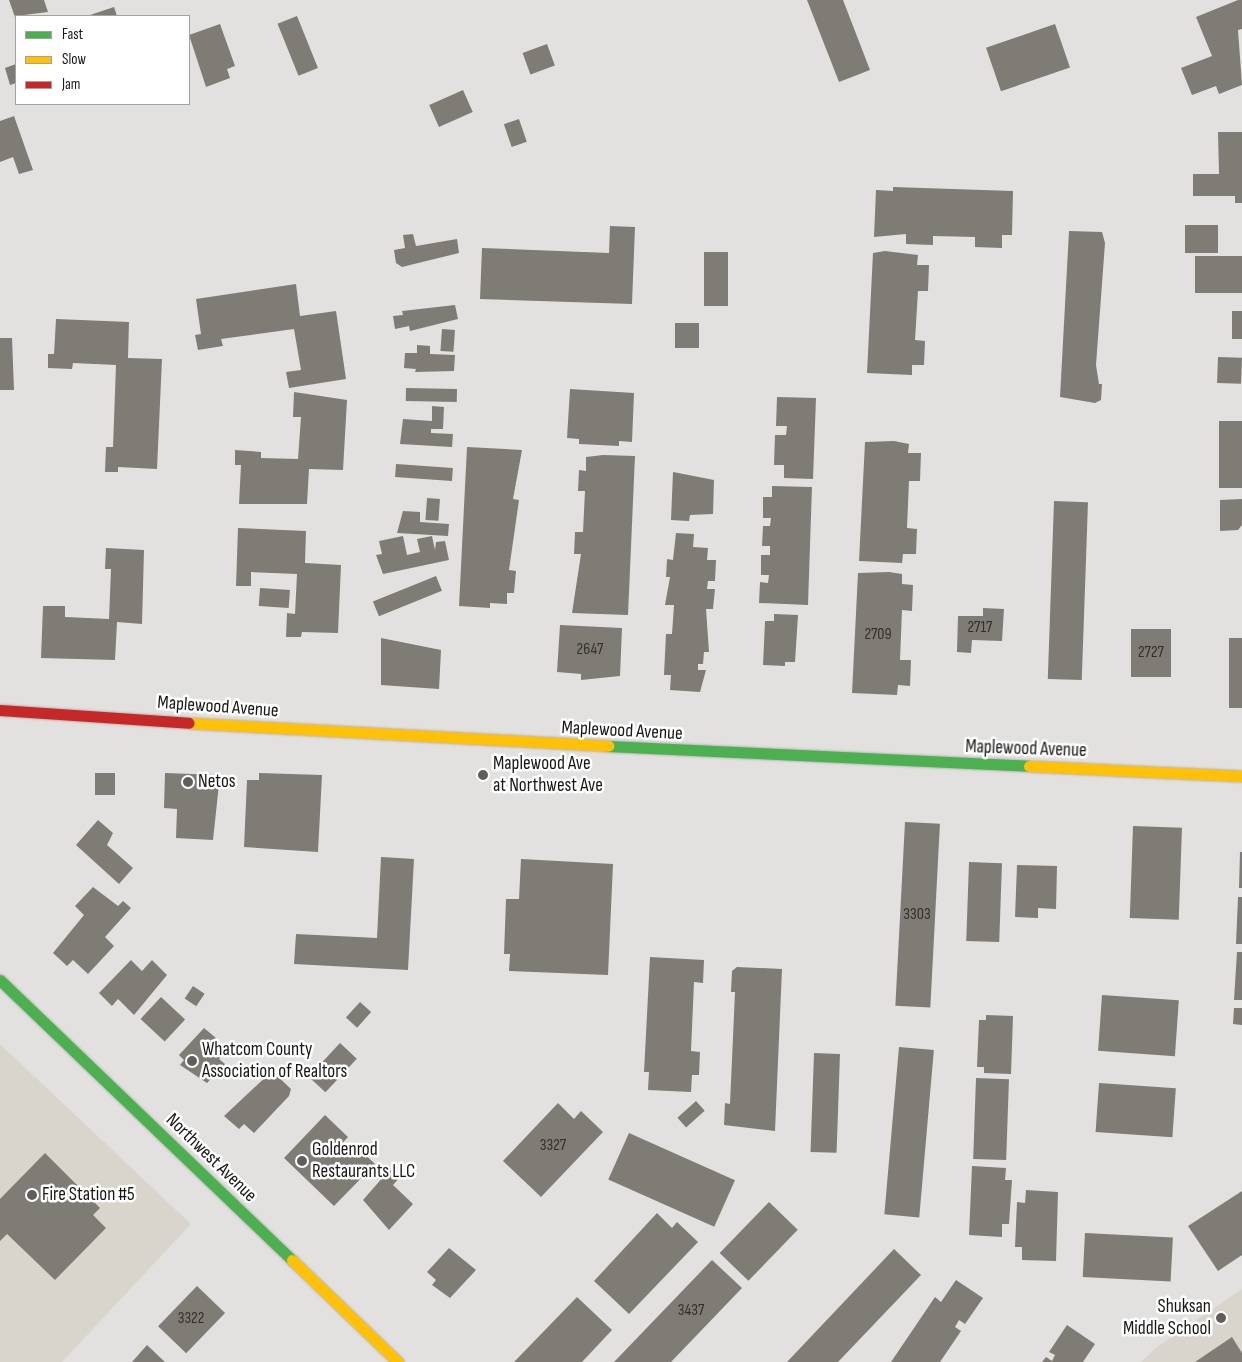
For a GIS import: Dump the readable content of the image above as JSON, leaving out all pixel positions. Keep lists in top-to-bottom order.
{
  "streets": {
    "street": ["Maplewood Avenue", "Northwest Avenue"]
  },
  "places": [
    "Maplewood Ave at Northwest Ave",
    "Netos",
    "Whatcom County Association of Realtors",
    "Goldenrod Restaurants LLC",
    "Fire Station #5",
    "Shuksan Middle School"
  ],
  "house_numbers": [
    "2717",
    "2709",
    "2647",
    "2727",
    "3303",
    "3327",
    "3437",
    "3322"
  ],
  "legend": ["Fast", "Slow", "Jam"]
}
